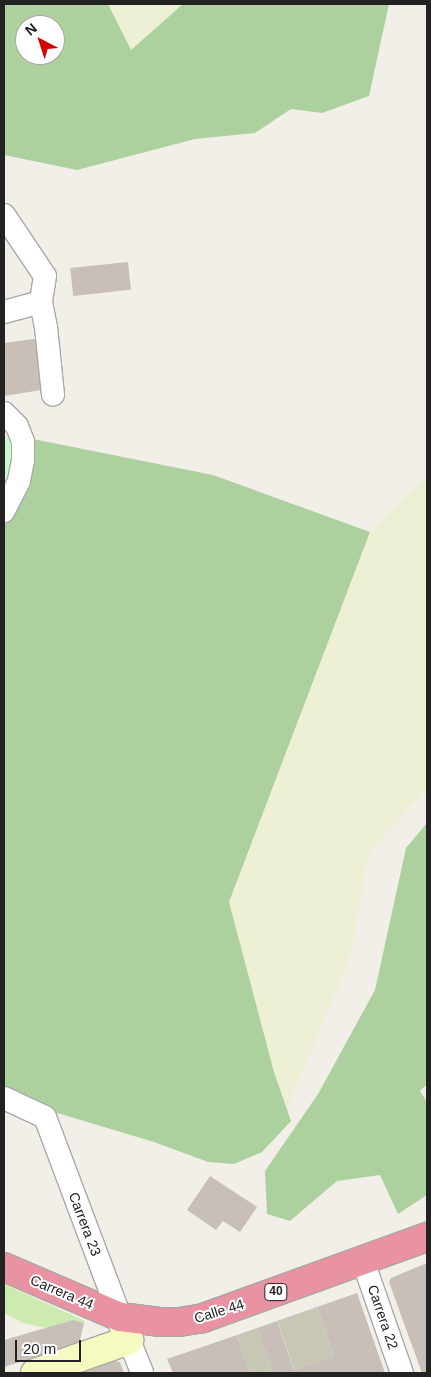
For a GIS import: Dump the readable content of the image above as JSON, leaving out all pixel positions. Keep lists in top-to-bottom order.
{
  "streets": {
    "highway": ["Carrera 44", "40", "Calle 44"],
    "street": ["Carrera 23", "Carrera 22"]
  },
  "crossings": [
    ["Carrera 23", "Carrera 44"],
    ["Carrera 23", "Calle 44"],
    ["Carrera 44", "Calle 44"],
    ["Calle 44", "Carrera 22"]
  ],
  "scale_bar": "20 m",
  "north": "top left"
}
